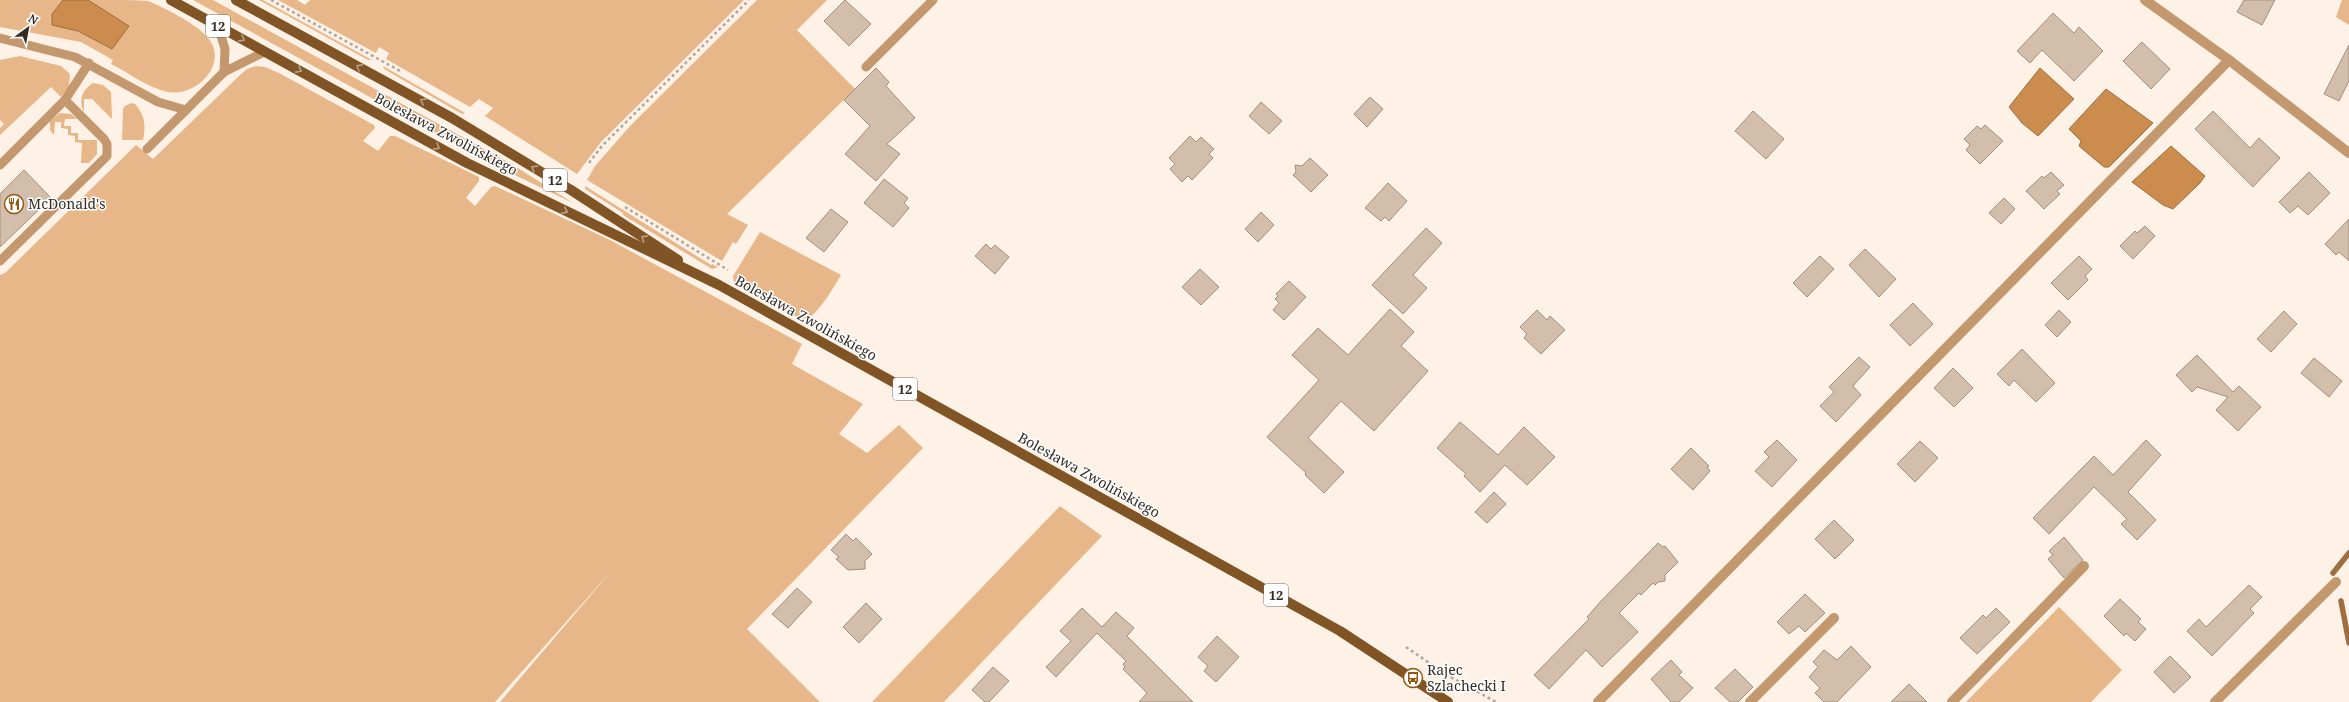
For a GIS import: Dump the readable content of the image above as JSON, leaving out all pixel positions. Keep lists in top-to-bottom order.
{
  "streets": {
    "main road": ["12", "Bolesława Zwolińskiego"]
  },
  "places": {
    "restaurant": ["McDonald's"],
    "bus stop": ["Rajec Szlachecki I"]
  },
  "north": "top right"
}
